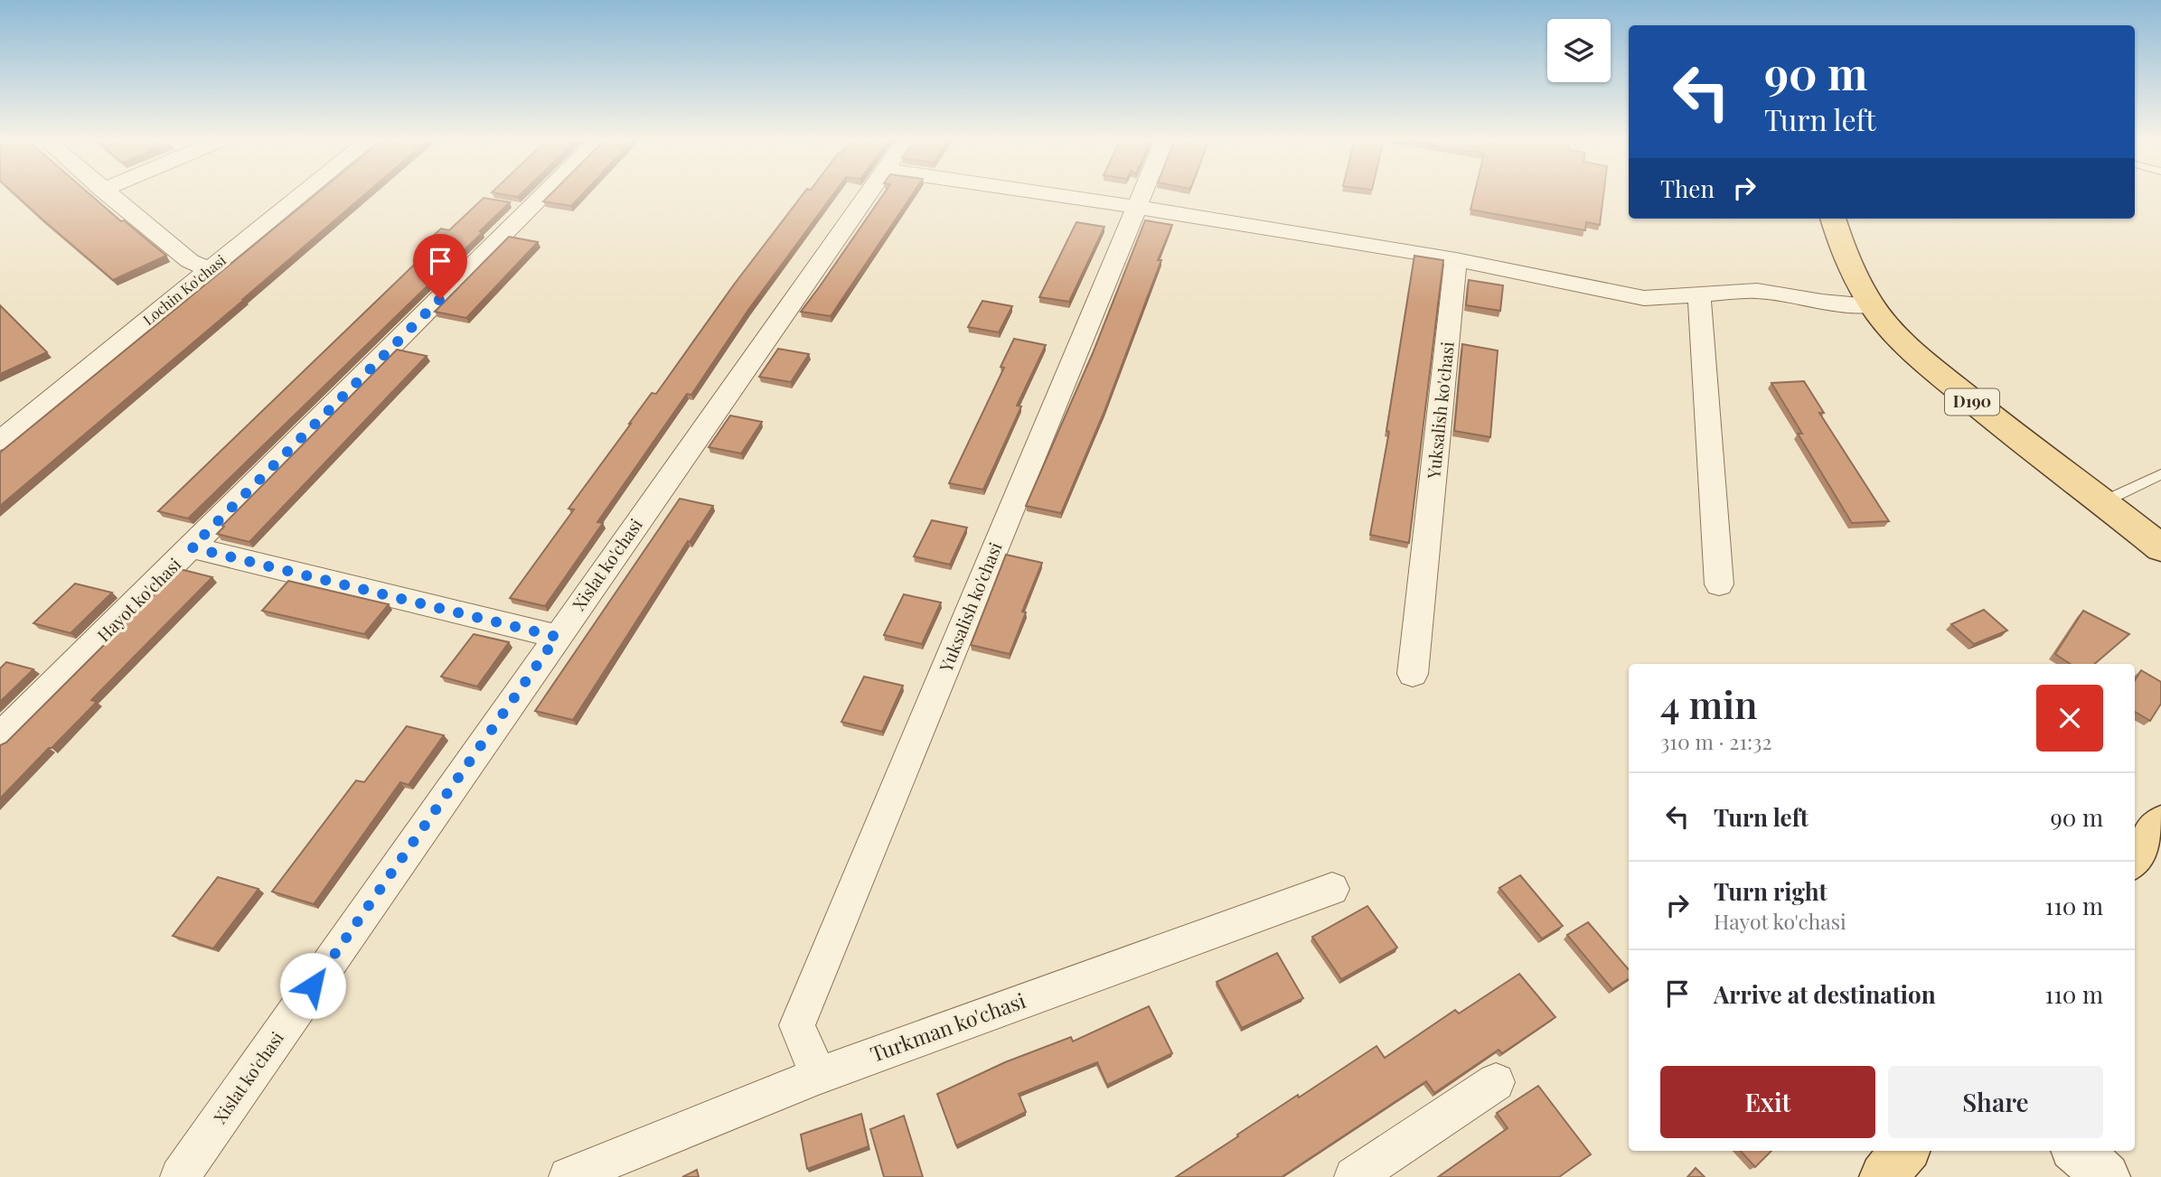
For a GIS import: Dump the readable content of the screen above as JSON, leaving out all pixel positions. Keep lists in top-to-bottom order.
{
  "streets": {
    "main road": ["D190"],
    "street": [
      "Lochin Ko'chasi",
      "Yuksalish ko'chasi",
      "Xislat ko'chasi",
      "Hayot ko'chasi",
      "Turkman ko'chasi"
    ]
  },
  "crossings": [
    ["Yuksalish ko'chasi", "Turkman ko'chasi"]
  ],
  "page": {
    "turn": ["90 m", "Turn left"],
    "then": "Then",
    "heading": ["4 min", "310 m · 21:32"],
    "list": [
      {
        "name": "Turn left",
        "value": "90 m"
      },
      {
        "name": "Turn right",
        "note": "Hayot ko'chasi",
        "value": "110 m"
      },
      {
        "name": "Arrive at destination",
        "value": "110 m"
      }
    ],
    "buttons": ["Exit", "Share"]
  }
}
